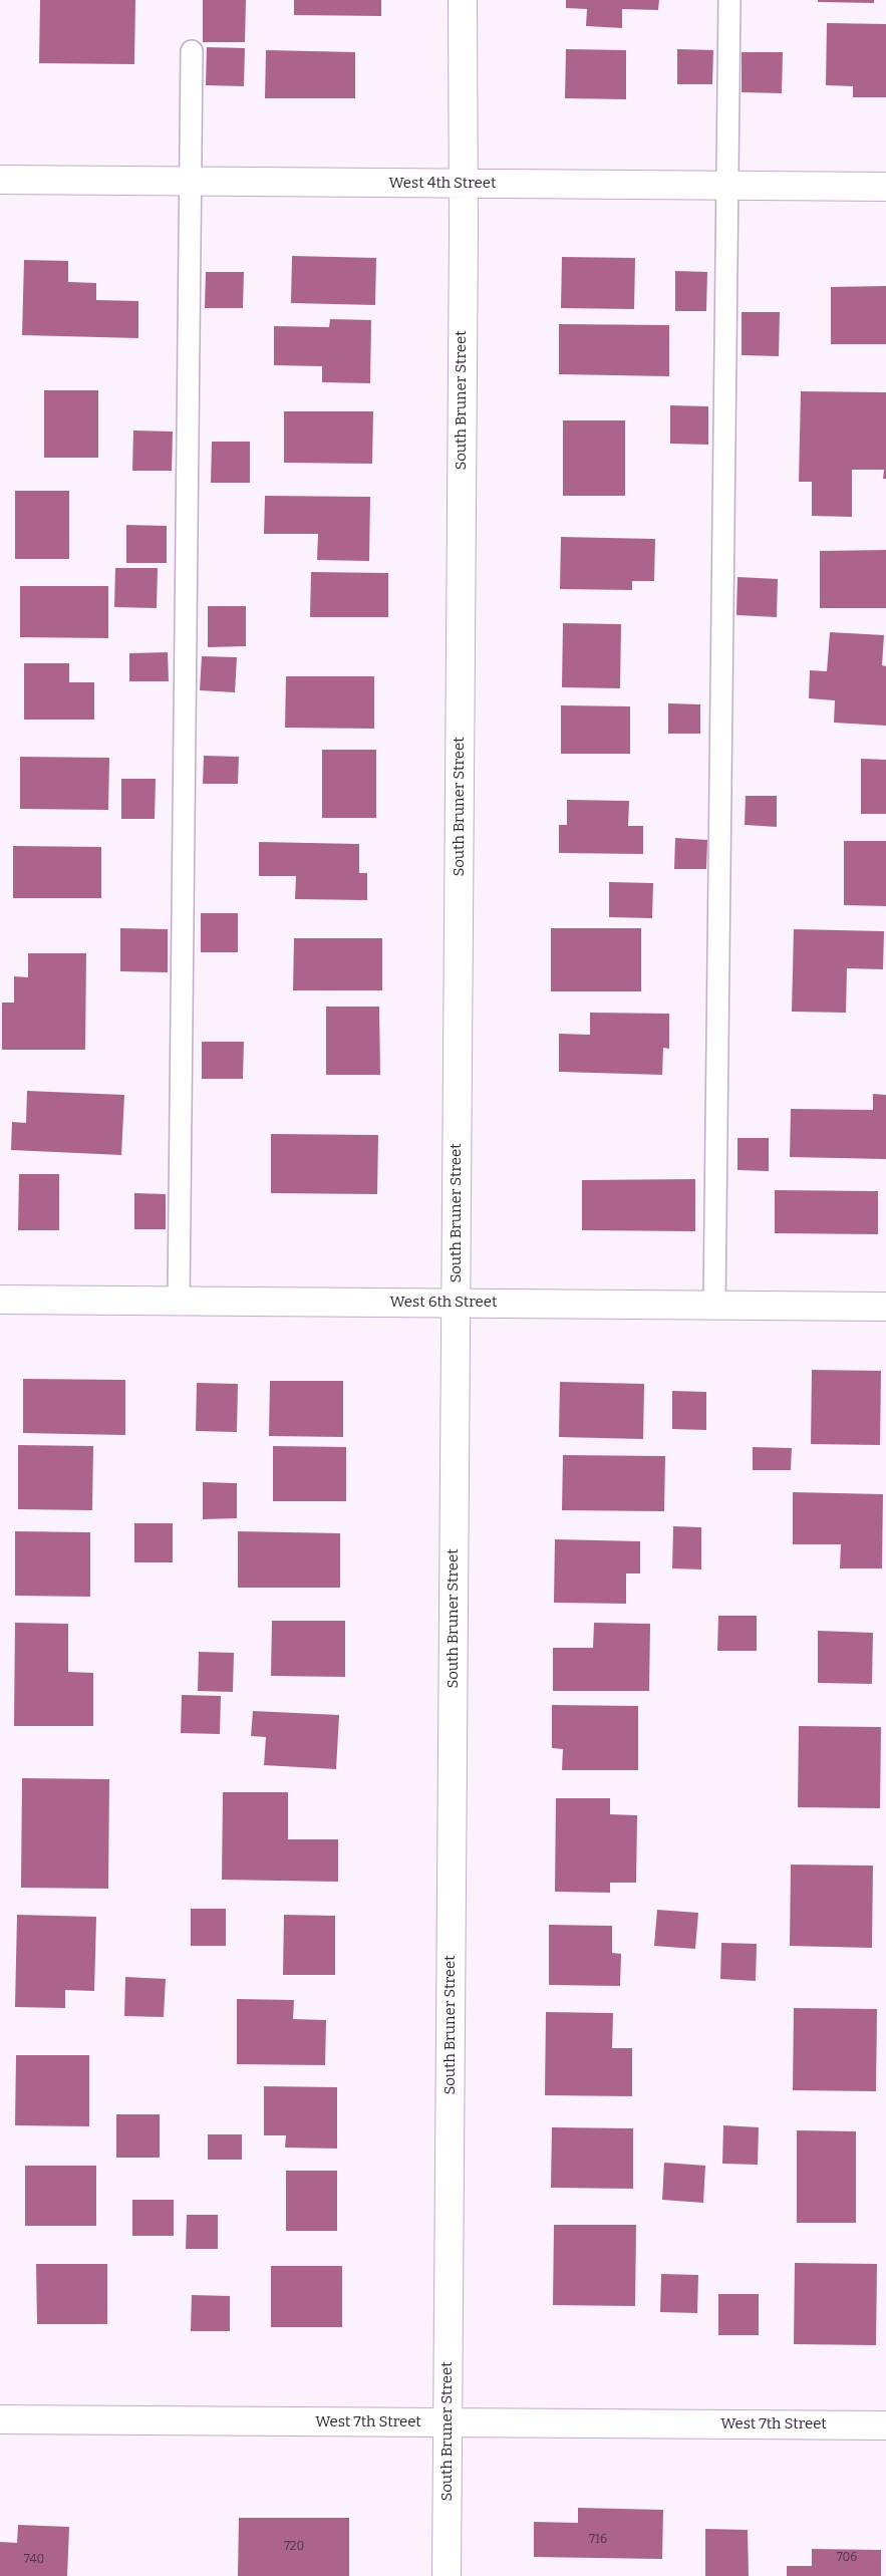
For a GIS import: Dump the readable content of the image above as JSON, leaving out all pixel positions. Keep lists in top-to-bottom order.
{
  "streets": {
    "street": [
      "West 4th Street",
      "South Bruner Street",
      "West 6th Street",
      "West 7th Street"
    ]
  },
  "crossings": [
    ["West 4th Street", "South Bruner Street"],
    ["South Bruner Street", "West 6th Street"],
    ["South Bruner Street", "West 7th Street"]
  ],
  "house_numbers": [
    "716",
    "720",
    "706",
    "740"
  ]
}
